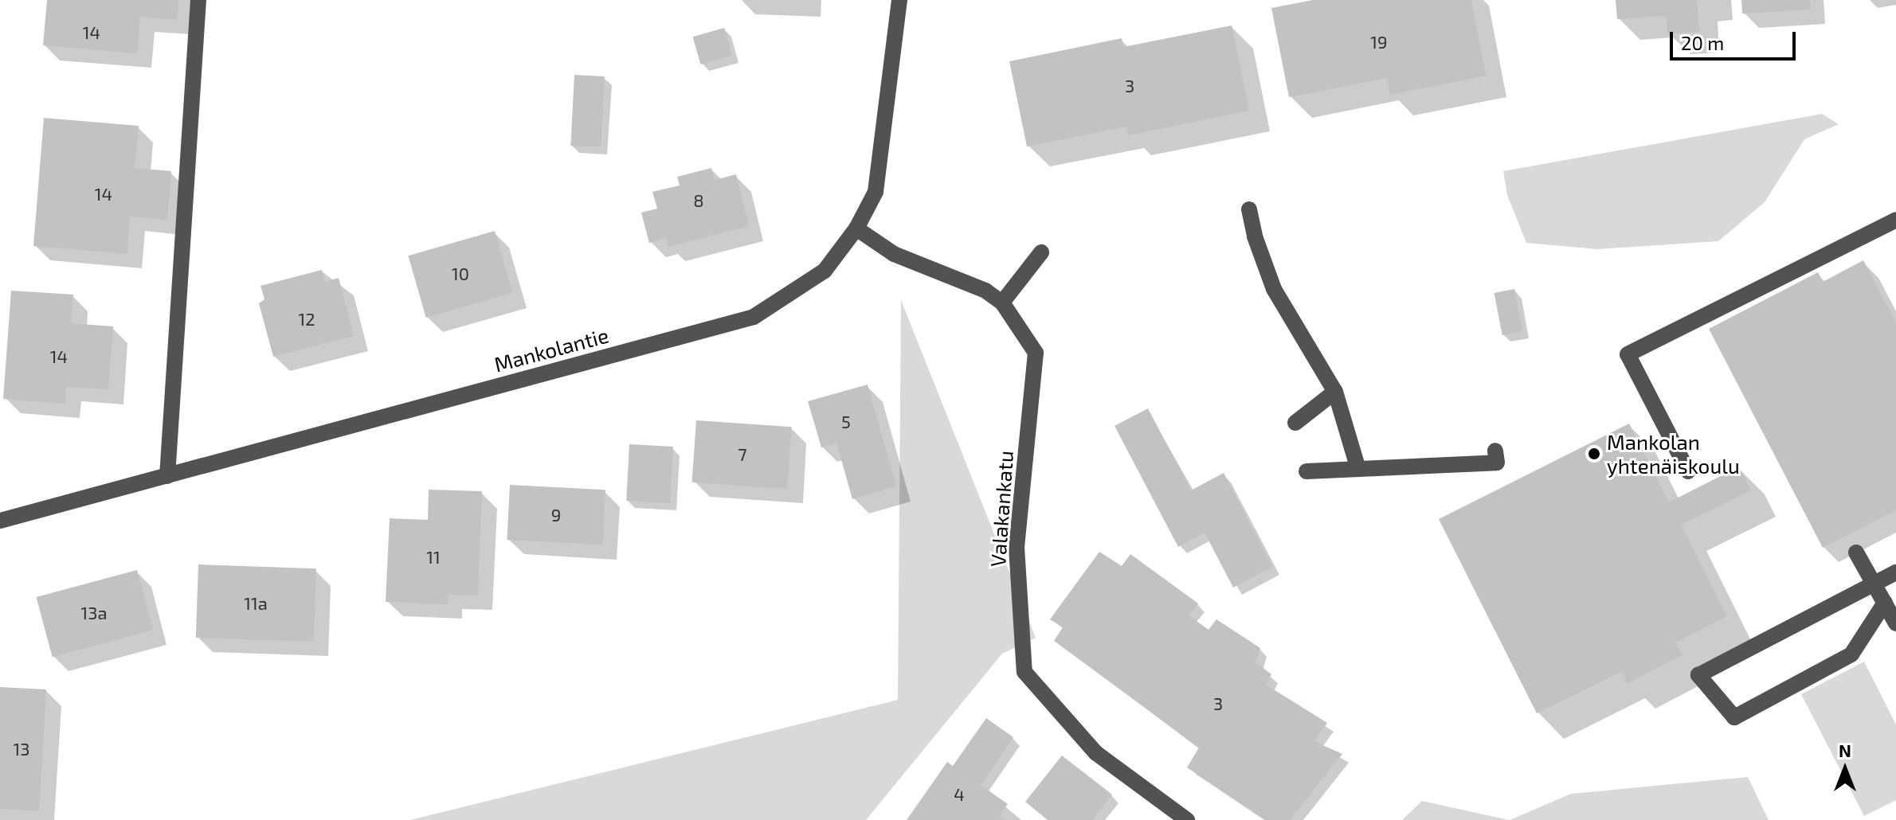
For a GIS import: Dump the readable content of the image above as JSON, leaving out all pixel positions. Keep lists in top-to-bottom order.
{
  "streets": {
    "street": ["Mankolantie", "Valakankatu"]
  },
  "crossings": [
    ["Mankolantie", "Valakankatu"]
  ],
  "places": ["Mankolan yhtenäiskoulu"],
  "house_numbers": [
    "14",
    "19",
    "3",
    "14",
    "8",
    "10",
    "12",
    "14",
    "5",
    "7",
    "9",
    "11",
    "11a",
    "13a",
    "3",
    "13",
    "4"
  ],
  "scale_bar": "20 m",
  "north": "top"
}
